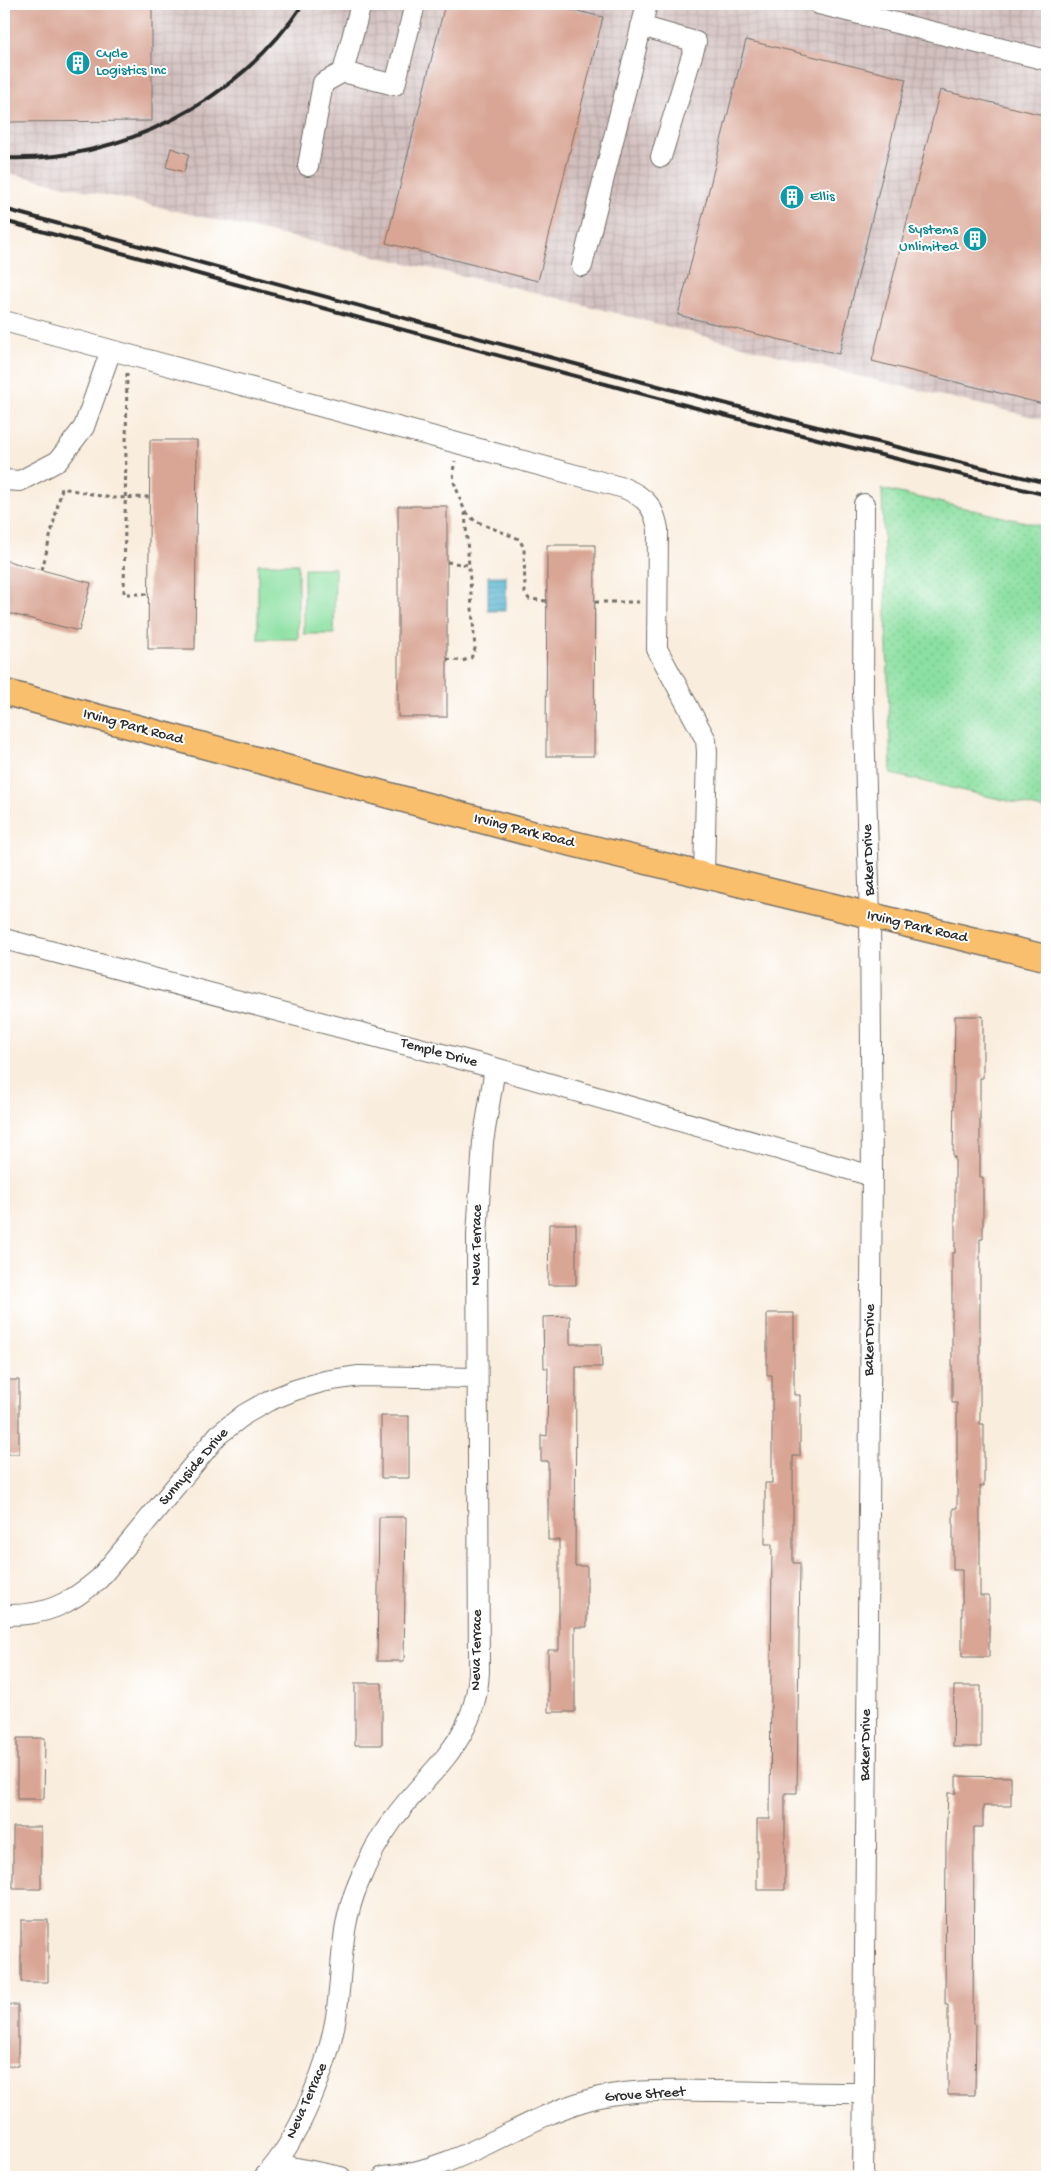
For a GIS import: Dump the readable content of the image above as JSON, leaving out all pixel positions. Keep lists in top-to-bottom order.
{
  "streets": {
    "main road": ["Irving Park Road"],
    "street": [
      "Baker Drive",
      "Temple Drive",
      "Neva Terrace",
      "Sunnyside Drive",
      "Grove Street"
    ]
  },
  "crossings": [
    ["Irving Park Road", "Baker Drive"],
    ["Baker Drive", "Temple Drive"],
    ["Baker Drive", "Grove Street"],
    ["Temple Drive", "Neva Terrace"],
    ["Neva Terrace", "Sunnyside Drive"]
  ],
  "places": {
    "building": ["Cycle Logistics Inc", "Ellis", "Systems Unlimited"]
  }
}
